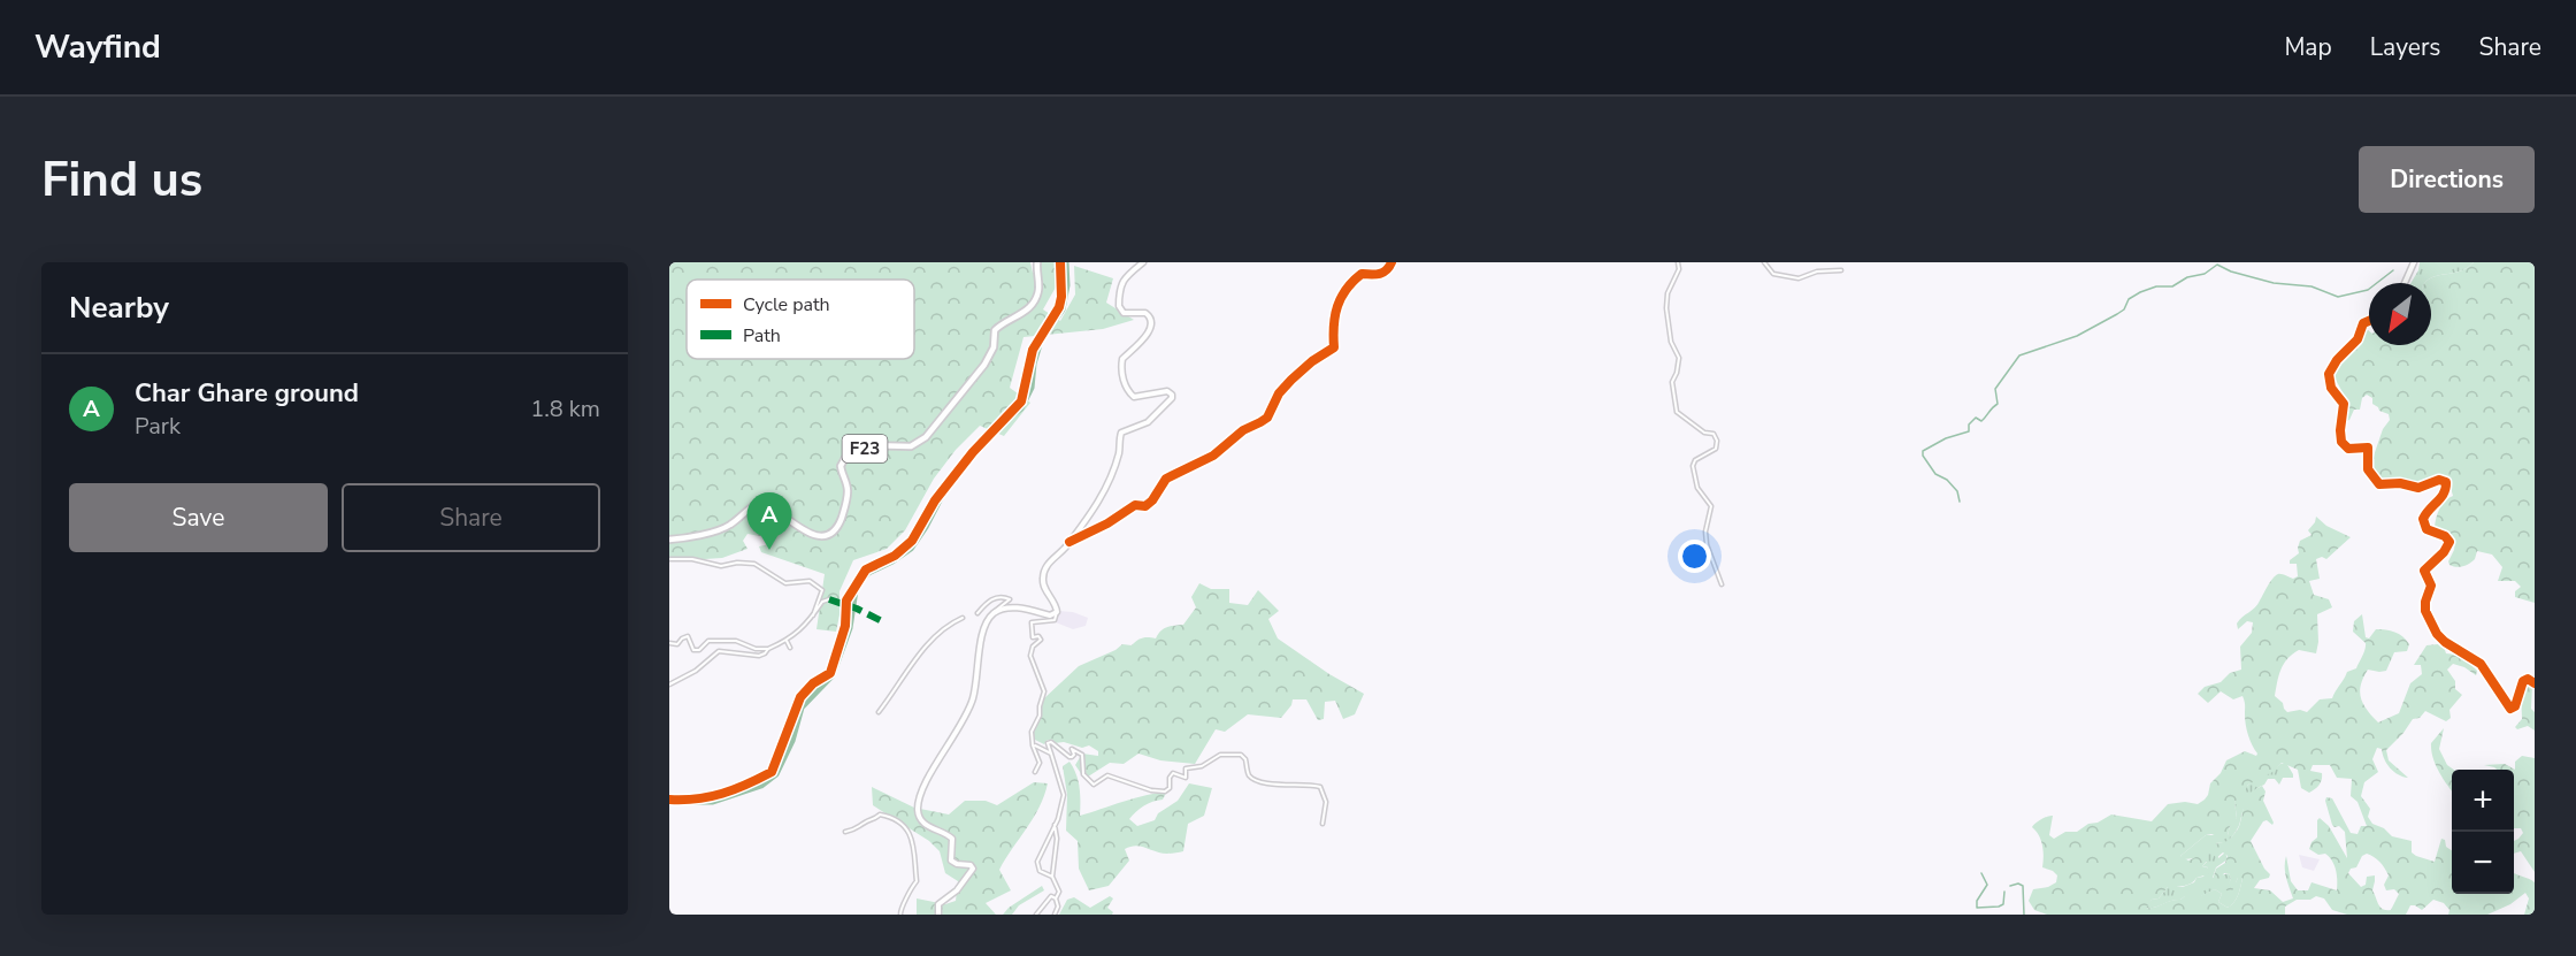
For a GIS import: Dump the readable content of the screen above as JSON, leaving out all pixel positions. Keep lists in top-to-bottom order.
{
  "streets": {
    "main road": ["F23"]
  },
  "legend": ["Cycle path", "Path"],
  "north": "bottom left",
  "page": {
    "header": "Wayfind",
    "nav": ["Map", "Layers", "Share"],
    "buttons": [
      "Directions",
      ["Save", "Share"]
    ],
    "title": "Find us",
    "heading": "Nearby",
    "list": [
      {
        "mark": "A",
        "name": "Char Ghare ground",
        "note": "Park",
        "value": "1.8 km"
      }
    ],
    "pins": "A",
    "map_buttons": ["+", "−"]
  }
}
